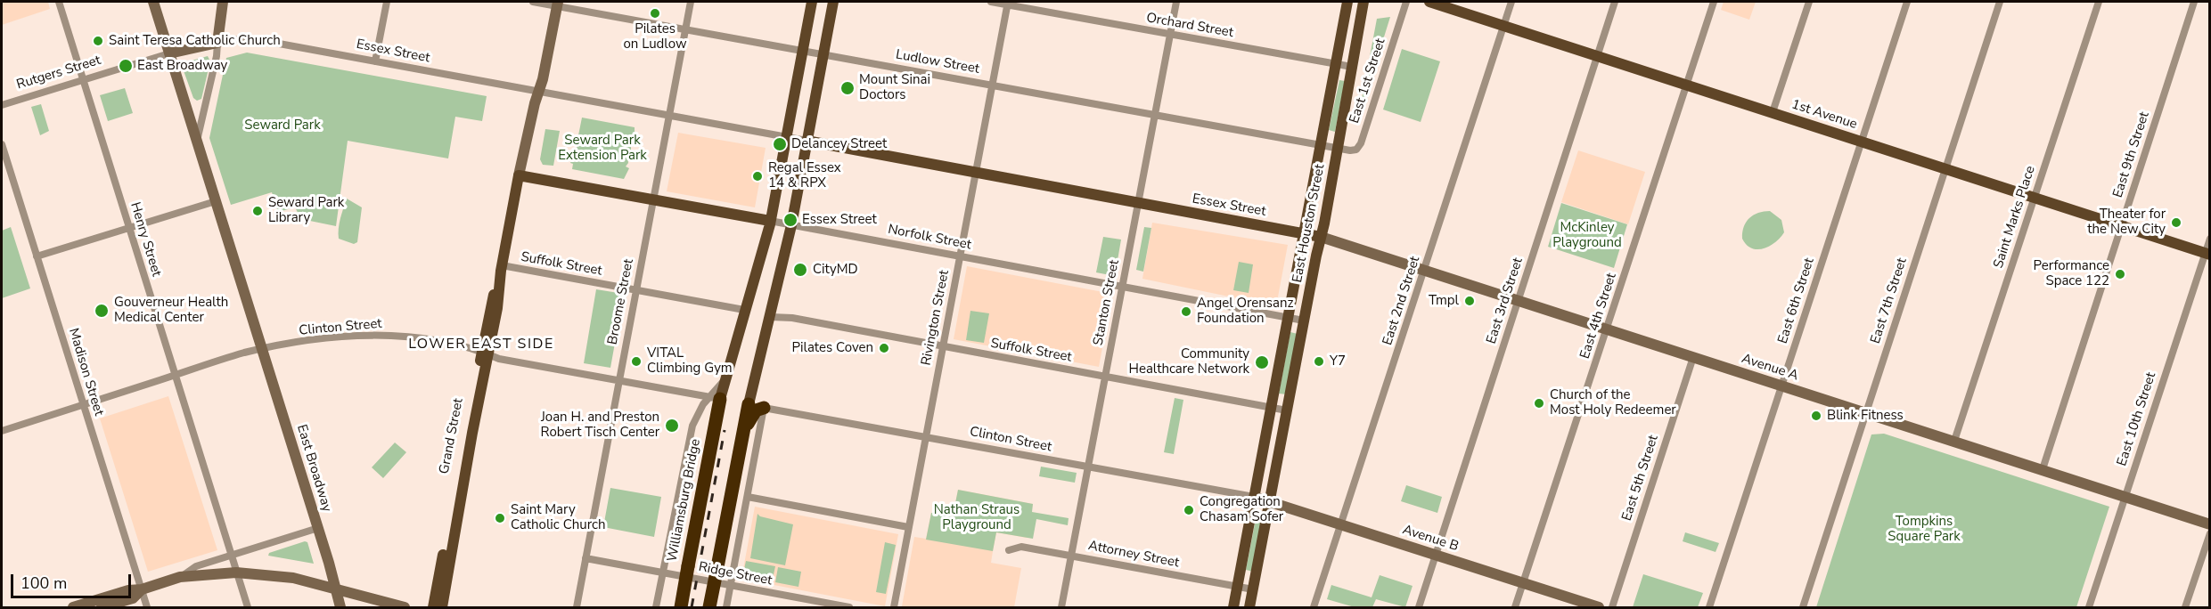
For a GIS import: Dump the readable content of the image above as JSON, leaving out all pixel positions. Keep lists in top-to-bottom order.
{
  "streets": {
    "highway": ["Williamsburg Bridge"],
    "main road": [
      "Essex Street",
      "Rutgers Street",
      "1st Avenue",
      "East Houston Street",
      "Norfolk Street",
      "Avenue A",
      "Grand Street",
      "East Broadway",
      "Avenue B"
    ],
    "street": [
      "Orchard Street",
      "Ludlow Street",
      "East 1st Street",
      "East 9th Street",
      "Saint Marks Place",
      "Henry Street",
      "Suffolk Street",
      "East 2nd Street",
      "East 3rd Street",
      "East 6th Street",
      "East 7th Street",
      "Broome Street",
      "Stanton Street",
      "East 4th Street",
      "Rivington Street",
      "Clinton Street",
      "Madison Street",
      "East 10th Street",
      "East 5th Street",
      "Attorney Street",
      "Ridge Street"
    ]
  },
  "crossings": [
    ["Orchard Street", "East Houston Street"],
    ["Orchard Street", "Stanton Street"],
    ["Orchard Street", "Rivington Street"],
    ["Essex Street", "Rutgers Street"],
    ["Essex Street", "East Houston Street"],
    ["Essex Street", "Broome Street"],
    ["Essex Street", "Stanton Street"],
    ["Essex Street", "Rivington Street"],
    ["Essex Street", "Avenue A"],
    ["Essex Street", "Grand Street"],
    ["Ludlow Street", "East 1st Street"],
    ["Ludlow Street", "East Houston Street"],
    ["Ludlow Street", "Broome Street"],
    ["Ludlow Street", "Stanton Street"],
    ["Ludlow Street", "Rivington Street"],
    ["Ludlow Street", "Grand Street"],
    ["Rutgers Street", "Henry Street"],
    ["Rutgers Street", "East Broadway"],
    ["East 1st Street", "East Houston Street"],
    ["1st Avenue", "East 9th Street"],
    ["1st Avenue", "Saint Marks Place"],
    ["1st Avenue", "East 2nd Street"],
    ["1st Avenue", "East 3rd Street"],
    ["1st Avenue", "East 6th Street"],
    ["1st Avenue", "East 7th Street"],
    ["1st Avenue", "East 4th Street"],
    ["1st Avenue", "East 10th Street"],
    ["East 9th Street", "Avenue A"],
    ["Saint Marks Place", "Avenue A"],
    ["East Houston Street", "Norfolk Street"],
    ["East Houston Street", "Suffolk Street"],
    ["East Houston Street", "Clinton Street"],
    ["East Houston Street", "Avenue A"],
    ["East Houston Street", "Avenue B"],
    ["East Houston Street", "Attorney Street"],
    ["Norfolk Street", "Broome Street"],
    ["Norfolk Street", "Stanton Street"],
    ["Norfolk Street", "Rivington Street"],
    ["Norfolk Street", "Grand Street"],
    ["Henry Street", "Clinton Street"],
    ["Suffolk Street", "Broome Street"],
    ["Suffolk Street", "Stanton Street"],
    ["Suffolk Street", "Rivington Street"],
    ["Suffolk Street", "Grand Street"],
    ["East 2nd Street", "Avenue A"],
    ["East 2nd Street", "Avenue B"],
    ["East 3rd Street", "Avenue A"],
    ["East 3rd Street", "Avenue B"],
    ["East 6th Street", "Avenue A"],
    ["East 7th Street", "Avenue A"],
    ["Broome Street", "Clinton Street"],
    ["Broome Street", "Ridge Street"],
    ["Stanton Street", "Clinton Street"],
    ["Stanton Street", "Attorney Street"],
    ["East 4th Street", "Avenue A"],
    ["East 4th Street", "Avenue B"],
    ["Rivington Street", "Clinton Street"],
    ["Clinton Street", "Madison Street"],
    ["Clinton Street", "Grand Street"],
    ["Clinton Street", "East Broadway"],
    ["Clinton Street", "Williamsburg Bridge"],
    ["Clinton Street", "Avenue B"],
    ["Avenue A", "East 10th Street"],
    ["Avenue A", "East 5th Street"]
  ],
  "districts": ["LOWER EAST SIDE"],
  "parks": [
    "Seward Park",
    "Seward Park Extension Park",
    "McKinley Playground",
    "Nathan Straus Playground",
    "Tompkins Square Park"
  ],
  "places": [
    "Pilates on Ludlow",
    "Saint Teresa Catholic Church",
    "East Broadway",
    "Mount Sinai Doctors",
    "Delancey Street",
    "Regal Essex 14 & RPX",
    "Seward Park Library",
    "Essex Street",
    "Theater for the New City",
    "CityMD",
    "Performance Space 122",
    "Tmpl",
    "Gouverneur Health Medical Center",
    "Angel Orensanz Foundation",
    "Pilates Coven",
    "VITAL Climbing Gym",
    "Y7",
    "Community Healthcare Network",
    "Church of the Most Holy Redeemer",
    "Blink Fitness",
    "Joan H. and Preston Robert Tisch Center",
    "Congregation Chasam Sofer",
    "Saint Mary Catholic Church"
  ],
  "scale_bar": "100 m"
}
